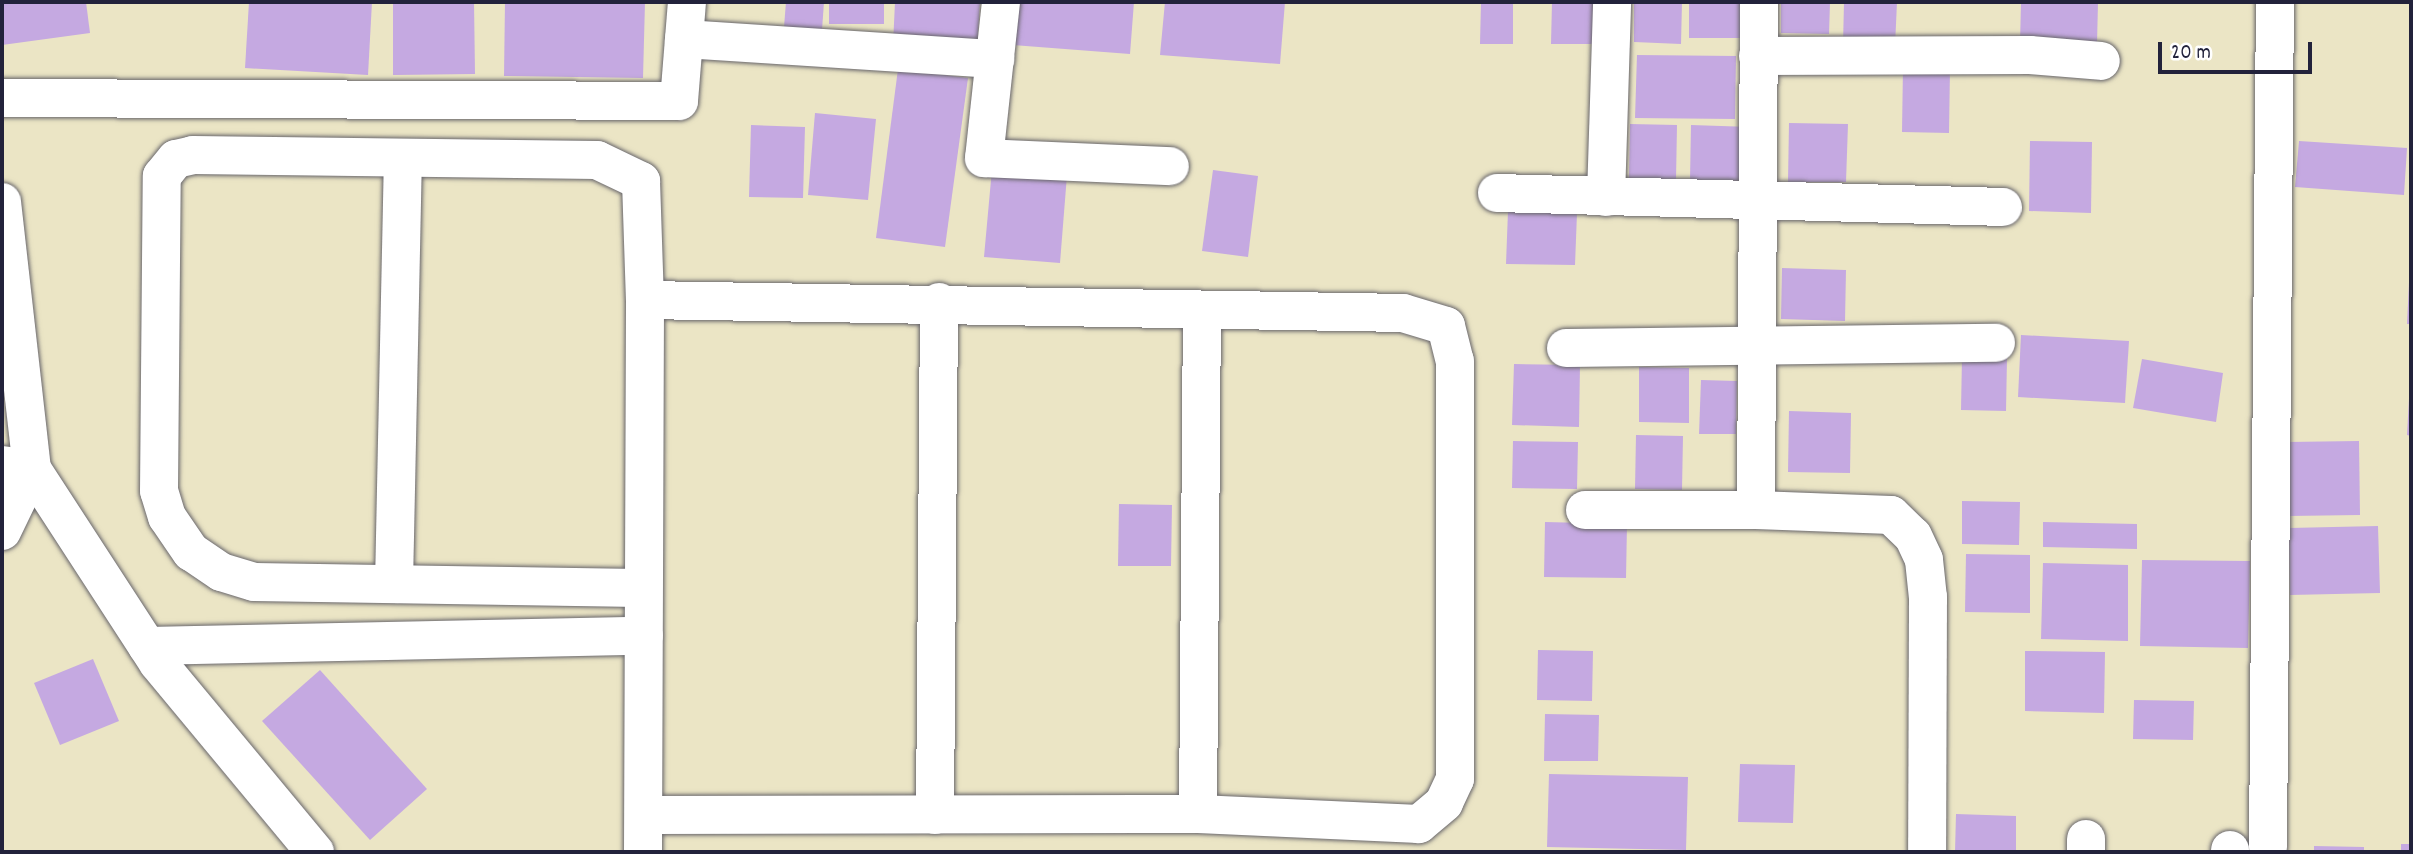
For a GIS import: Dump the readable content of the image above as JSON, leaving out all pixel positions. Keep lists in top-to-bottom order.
{
  "scale_bar": "20 m"
}
